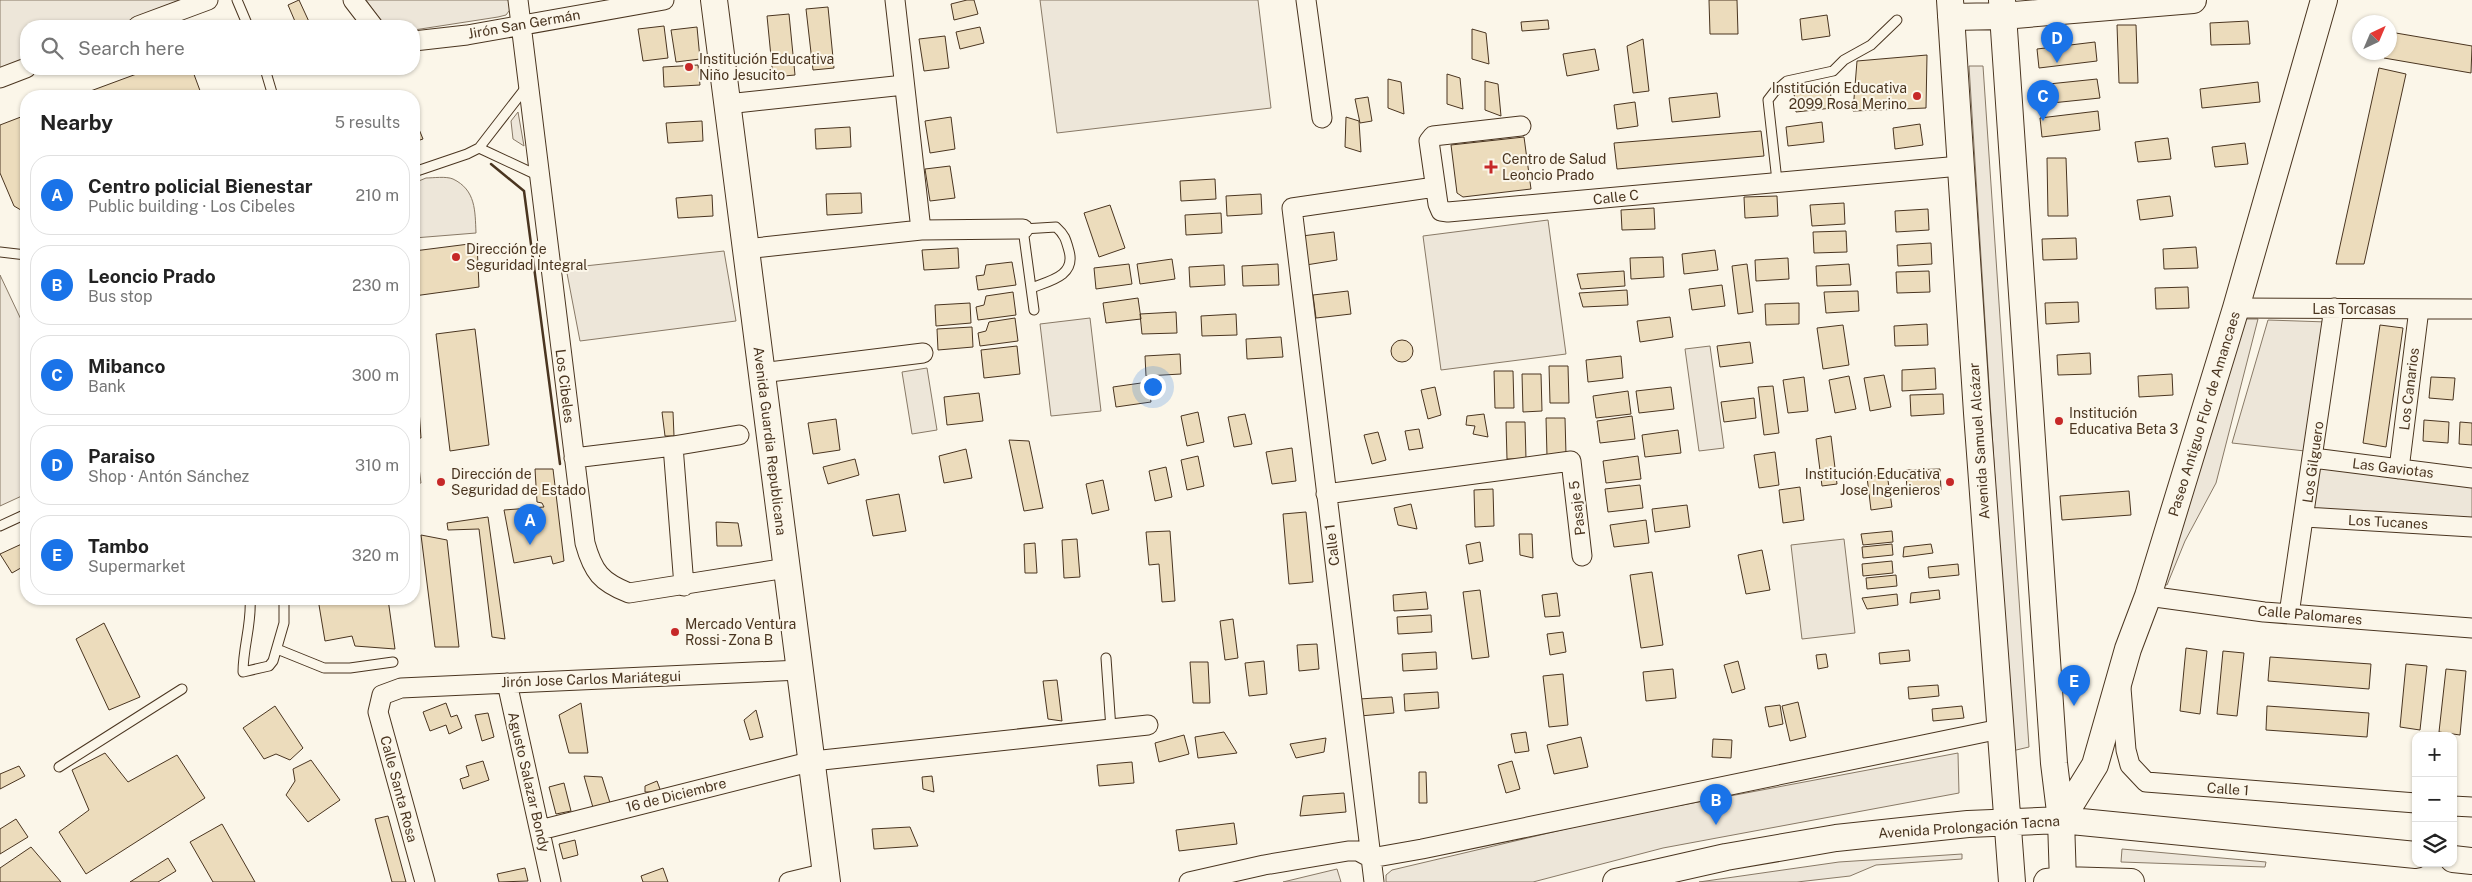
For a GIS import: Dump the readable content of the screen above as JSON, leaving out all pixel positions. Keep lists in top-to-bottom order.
{
  "streets": {
    "main road": [
      "Paseo Antiguo Flor de Amancaes",
      "Avenida Guardia Republicana",
      "Avenida Samuel Alcázar",
      "Avenida Prolongación Tacna"
    ],
    "street": [
      "Jirón San Germán",
      "Calle C",
      "Las Torcasas",
      "Los Cibeles",
      "Los Canarios",
      "Los Gilguero",
      "Las Gaviotas",
      "Pasaje 5",
      "Los Tucanes",
      "Calle 1",
      "Calle Palomares",
      "Jirón Jose Carlos Mariátegui",
      "Agusto Salazar Bondy",
      "Calle Santa Rosa",
      "16 de Diciembre"
    ]
  },
  "crossings": [
    ["Jirón San Germán", "Los Cibeles"],
    ["Calle C", "Avenida Samuel Alcázar"],
    ["Calle C", "Calle 1"],
    ["Las Torcasas", "Los Canarios"],
    ["Las Torcasas", "Paseo Antiguo Flor de Amancaes"],
    ["Las Torcasas", "Los Gilguero"],
    ["Los Cibeles", "Avenida Guardia Republicana"],
    ["Los Canarios", "Las Gaviotas"],
    ["Paseo Antiguo Flor de Amancaes", "Calle 1"],
    ["Paseo Antiguo Flor de Amancaes", "Calle Palomares"],
    ["Paseo Antiguo Flor de Amancaes", "Avenida Prolongación Tacna"],
    ["Avenida Guardia Republicana", "Jirón Jose Carlos Mariátegui"],
    ["Avenida Guardia Republicana", "16 de Diciembre"],
    ["Avenida Samuel Alcázar", "Avenida Prolongación Tacna"],
    ["Los Gilguero", "Las Gaviotas"],
    ["Los Gilguero", "Los Tucanes"],
    ["Los Gilguero", "Calle Palomares"],
    ["Pasaje 5", "Calle 1"],
    ["Jirón Jose Carlos Mariátegui", "Agusto Salazar Bondy"],
    ["Jirón Jose Carlos Mariátegui", "Calle Santa Rosa"],
    ["Agusto Salazar Bondy", "16 de Diciembre"]
  ],
  "places": {
    "other": [
      "Institución Educativa Niño Jesucito",
      "Institución Educativa 2099 Rosa Merino",
      "Dirección de Seguridad Integral",
      "Institución Educativa Beta 3",
      "Dirección de Seguridad de Estado",
      "Institución Educativa Jose Ingenieros",
      "Mercado Ventura Rossi - Zona B"
    ],
    "health": ["Centro de Salud Leoncio Prado"]
  },
  "north": "top right",
  "page": {
    "search": "Search here",
    "pins": [
      "D",
      "C",
      "A",
      "E",
      "B"
    ],
    "heading": ["Nearby", "5 results"],
    "list": [
      {
        "mark": "A",
        "name": "Centro policial Bienestar",
        "note": "Public building · Los Cibeles",
        "value": "210 m"
      },
      {
        "mark": "B",
        "name": "Leoncio Prado",
        "note": "Bus stop",
        "value": "230 m"
      },
      {
        "mark": "C",
        "name": "Mibanco",
        "note": "Bank",
        "value": "300 m"
      },
      {
        "mark": "D",
        "name": "Paraiso",
        "note": "Shop · Antón Sánchez",
        "value": "310 m"
      },
      {
        "mark": "E",
        "name": "Tambo",
        "note": "Supermarket",
        "value": "320 m"
      }
    ],
    "map_buttons": ["+", "−"]
  }
}
